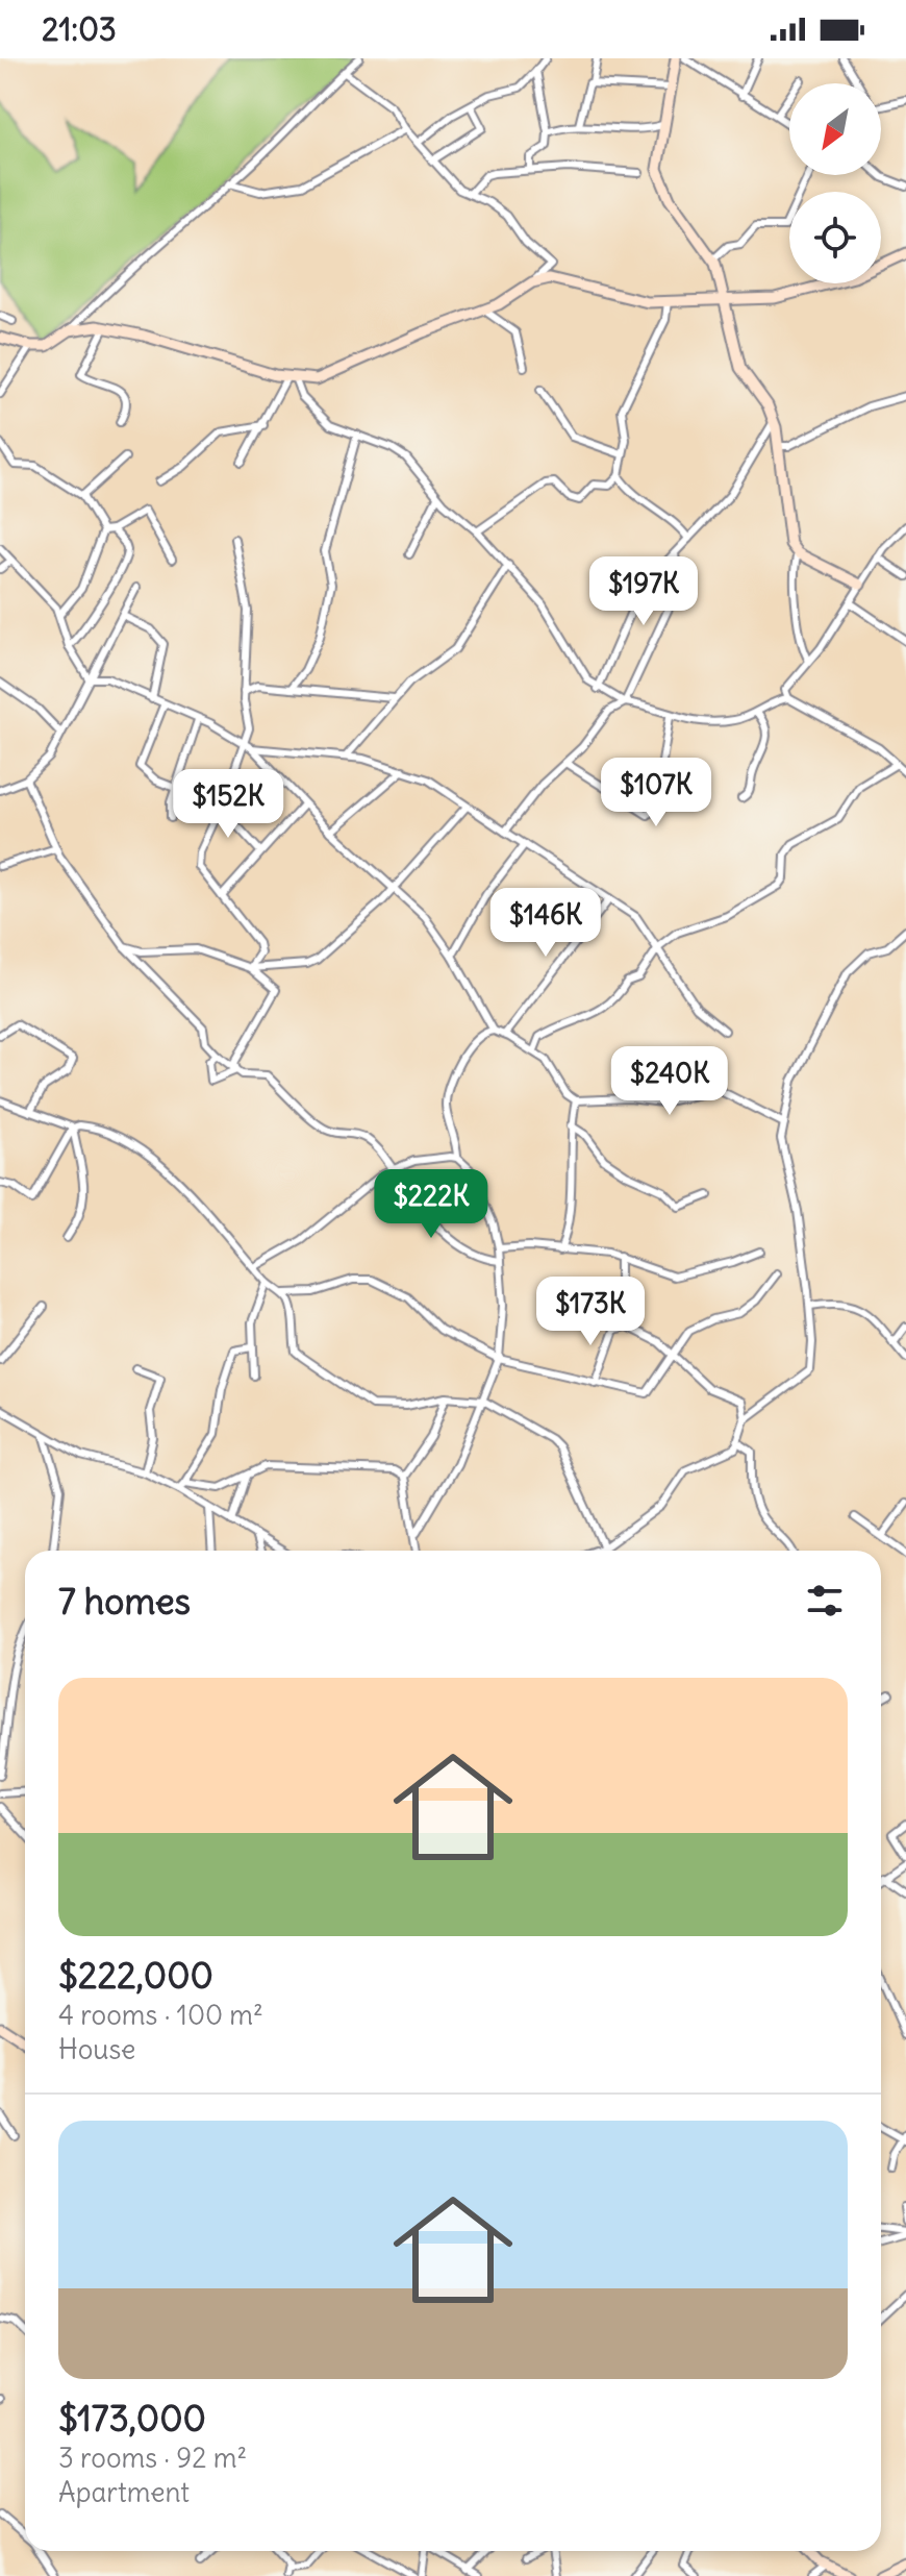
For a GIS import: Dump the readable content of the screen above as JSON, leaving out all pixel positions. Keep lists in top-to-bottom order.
{
  "north": "bottom left",
  "page": {
    "status": "21:03",
    "price": [
      "$197K",
      "$107K",
      "$152K",
      "$146K",
      "$240K",
      "$222K",
      "$173K"
    ],
    "heading": "7 homes",
    "list": [
      {
        "name": "$222,000",
        "note": "4 rooms · 100 m² · House"
      },
      {
        "name": "$173,000",
        "note": "3 rooms · 92 m² · Apartment"
      }
    ]
  }
}
